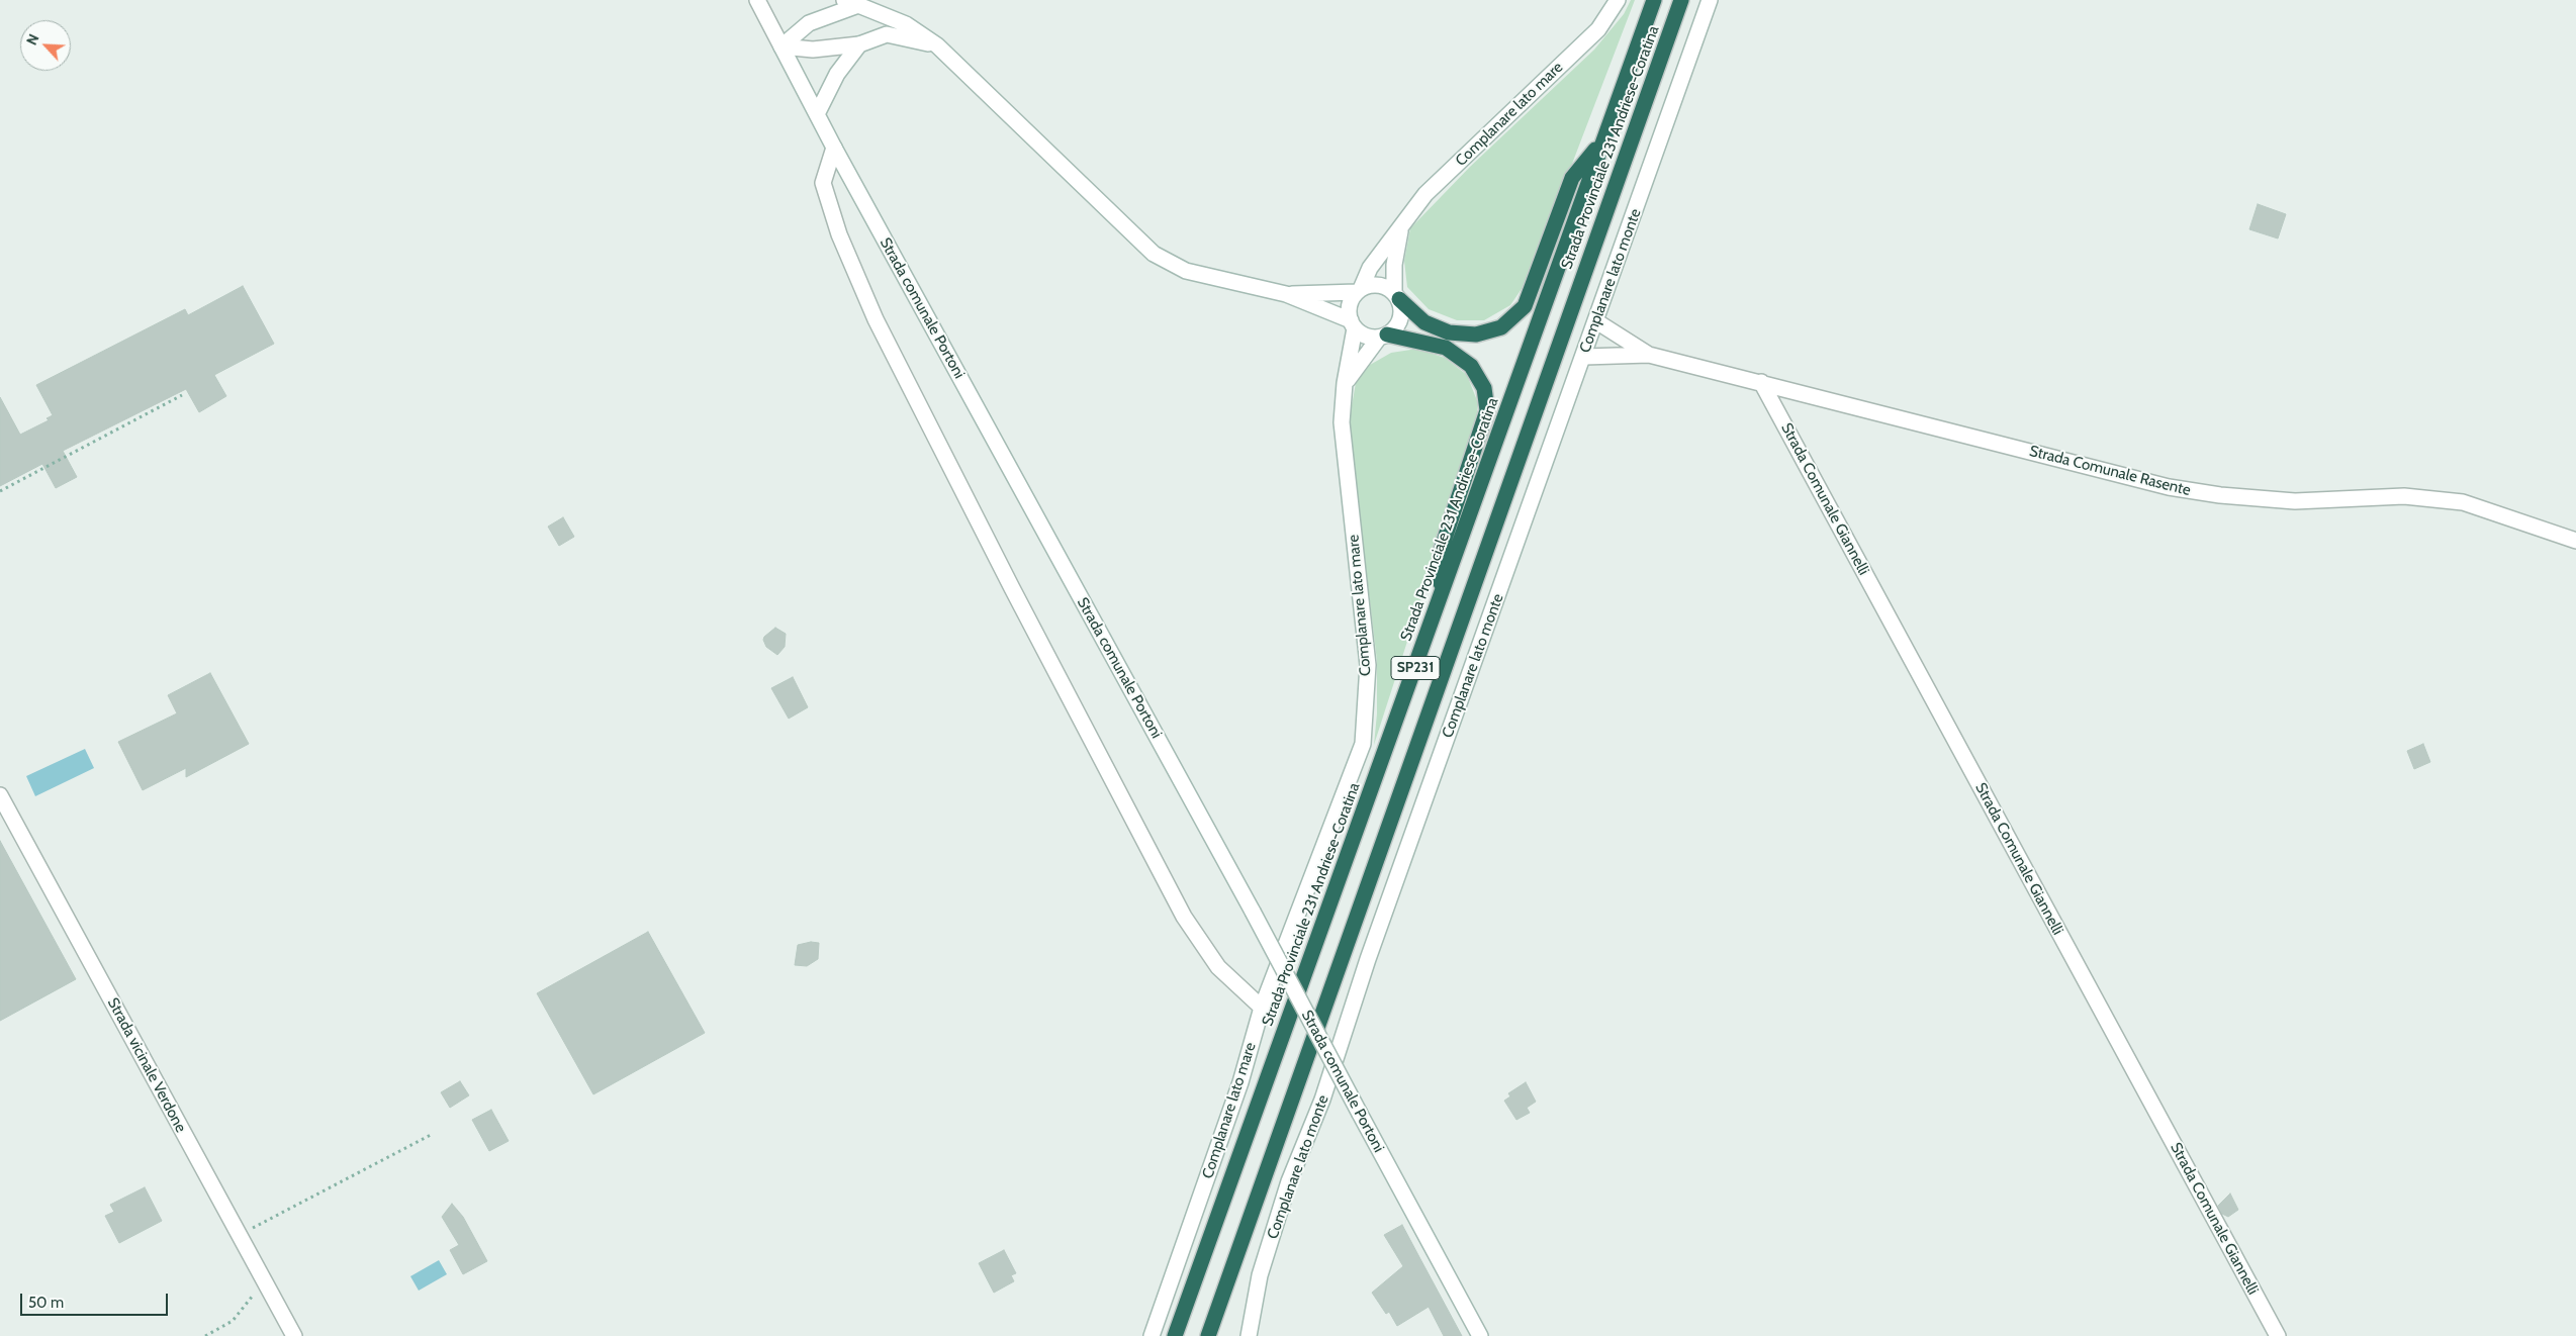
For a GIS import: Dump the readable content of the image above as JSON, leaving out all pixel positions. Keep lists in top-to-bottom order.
{
  "streets": {
    "highway": ["Strada Provinciale 231 Andriese-Coratina", "SP231"],
    "street": [
      "Complanare lato mare",
      "Complanare lato monte",
      "Strada comunale Portoni",
      "Strada Comunale Rasente",
      "Strada Comunale Giannelli",
      "Strada vicinale Verdone"
    ]
  },
  "crossings": [
    ["Strada Comunale Rasente", "Strada Comunale Giannelli"]
  ],
  "scale_bar": "50 m",
  "north": "top left"
}
